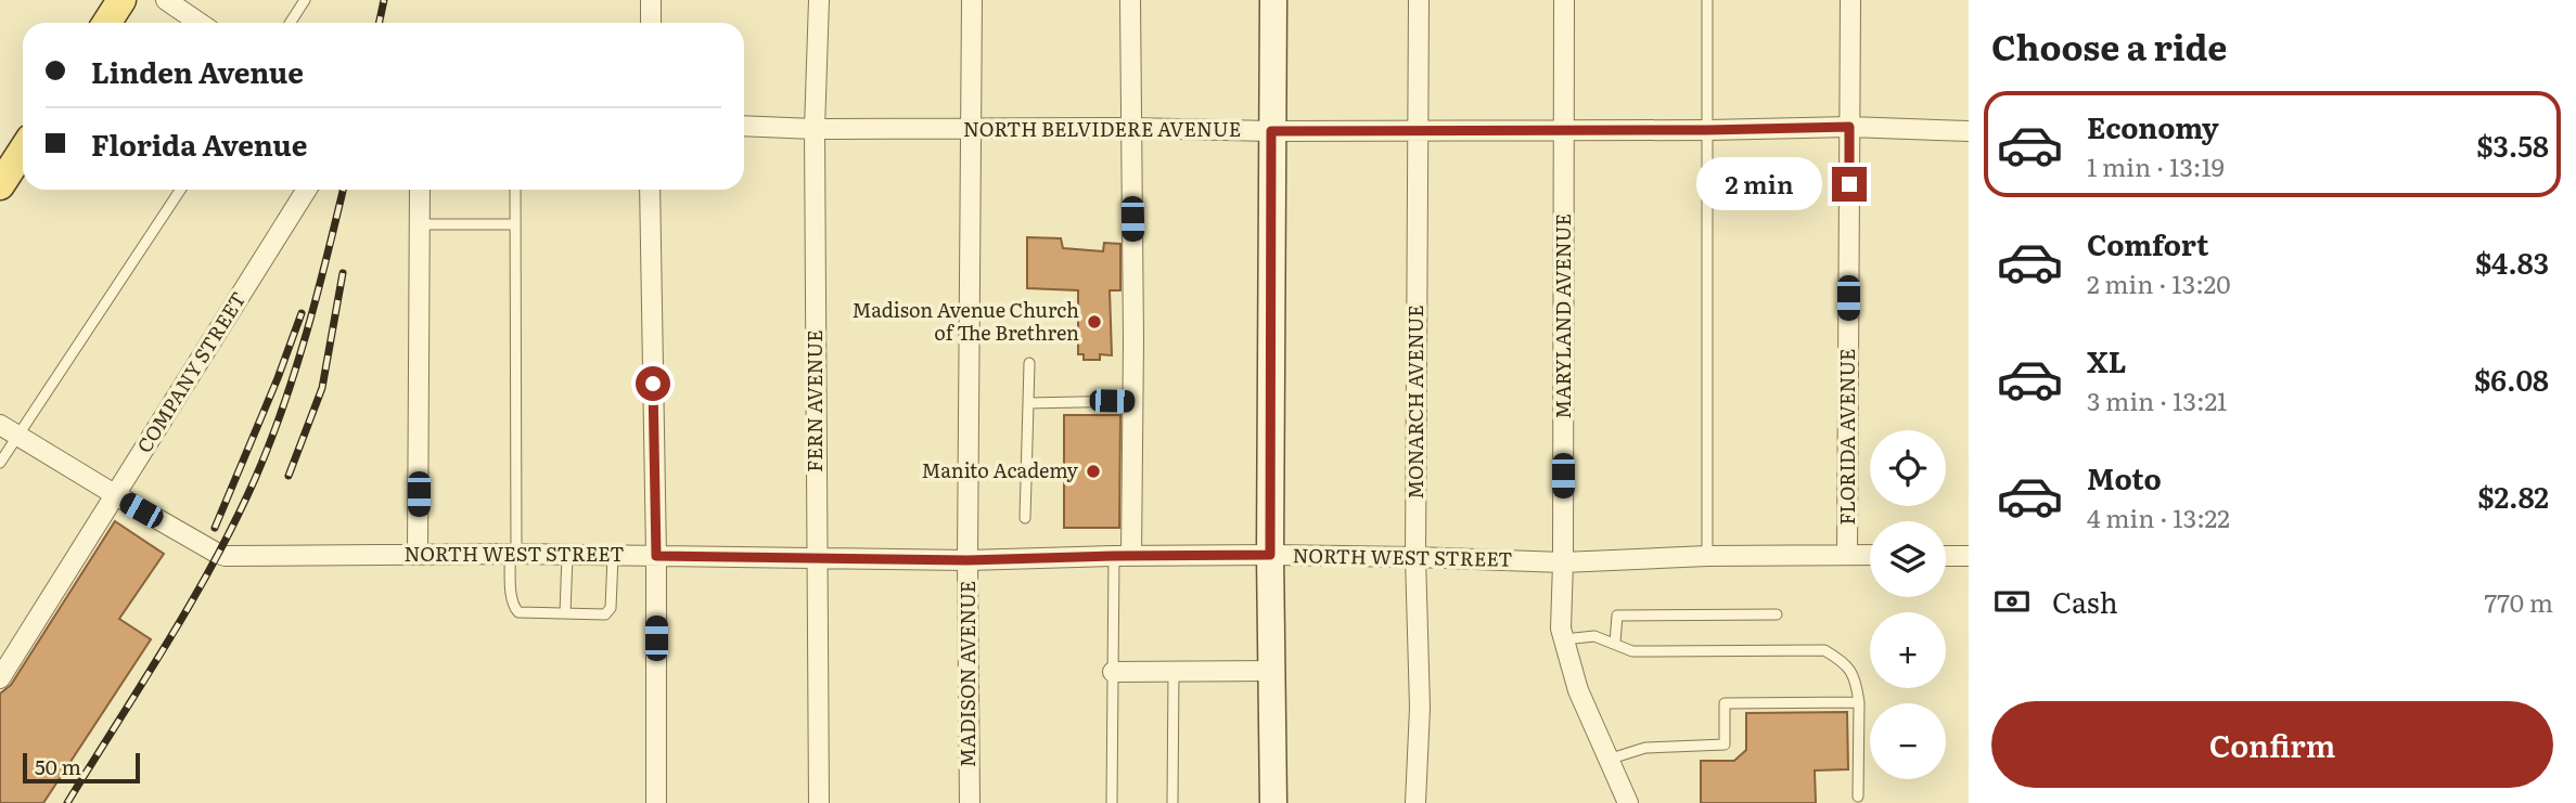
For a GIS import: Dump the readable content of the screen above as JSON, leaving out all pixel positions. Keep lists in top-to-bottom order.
{
  "streets": {
    "street": [
      "NORTH BELVIDERE AVENUE",
      "MARYLAND AVENUE",
      "COMPANY STREET",
      "FERN AVENUE",
      "MONARCH AVENUE",
      "FLORIDA AVENUE",
      "NORTH WEST STREET",
      "MADISON AVENUE"
    ]
  },
  "crossings": [
    ["NORTH BELVIDERE AVENUE", "MARYLAND AVENUE"],
    ["NORTH BELVIDERE AVENUE", "FERN AVENUE"],
    ["NORTH BELVIDERE AVENUE", "MONARCH AVENUE"],
    ["NORTH BELVIDERE AVENUE", "FLORIDA AVENUE"],
    ["NORTH BELVIDERE AVENUE", "MADISON AVENUE"],
    ["MARYLAND AVENUE", "NORTH WEST STREET"],
    ["COMPANY STREET", "NORTH WEST STREET"],
    ["FERN AVENUE", "NORTH WEST STREET"],
    ["MONARCH AVENUE", "NORTH WEST STREET"],
    ["FLORIDA AVENUE", "NORTH WEST STREET"],
    ["NORTH WEST STREET", "MADISON AVENUE"]
  ],
  "places": ["Madison Avenue Church of The Brethren", "Manito Academy"],
  "scale_bar": "50 m",
  "page": {
    "heading": "Choose a ride",
    "banner": ["Linden Avenue", "Florida Avenue"],
    "list": [
      {
        "name": "Economy",
        "note": "1 min · 13:19",
        "value": "$3.58"
      },
      {
        "name": "Comfort",
        "note": "2 min · 13:20",
        "value": "$4.83"
      },
      {
        "name": "XL",
        "note": "3 min · 13:21",
        "value": "$6.08"
      },
      {
        "name": "Moto",
        "note": "4 min · 13:22",
        "value": "$2.82"
      }
    ],
    "bubble": "2 min",
    "map_buttons": ["+", "−"],
    "pay": ["Cash", "770 m"],
    "buttons": "Confirm",
    "scale": "50 m"
  }
}
